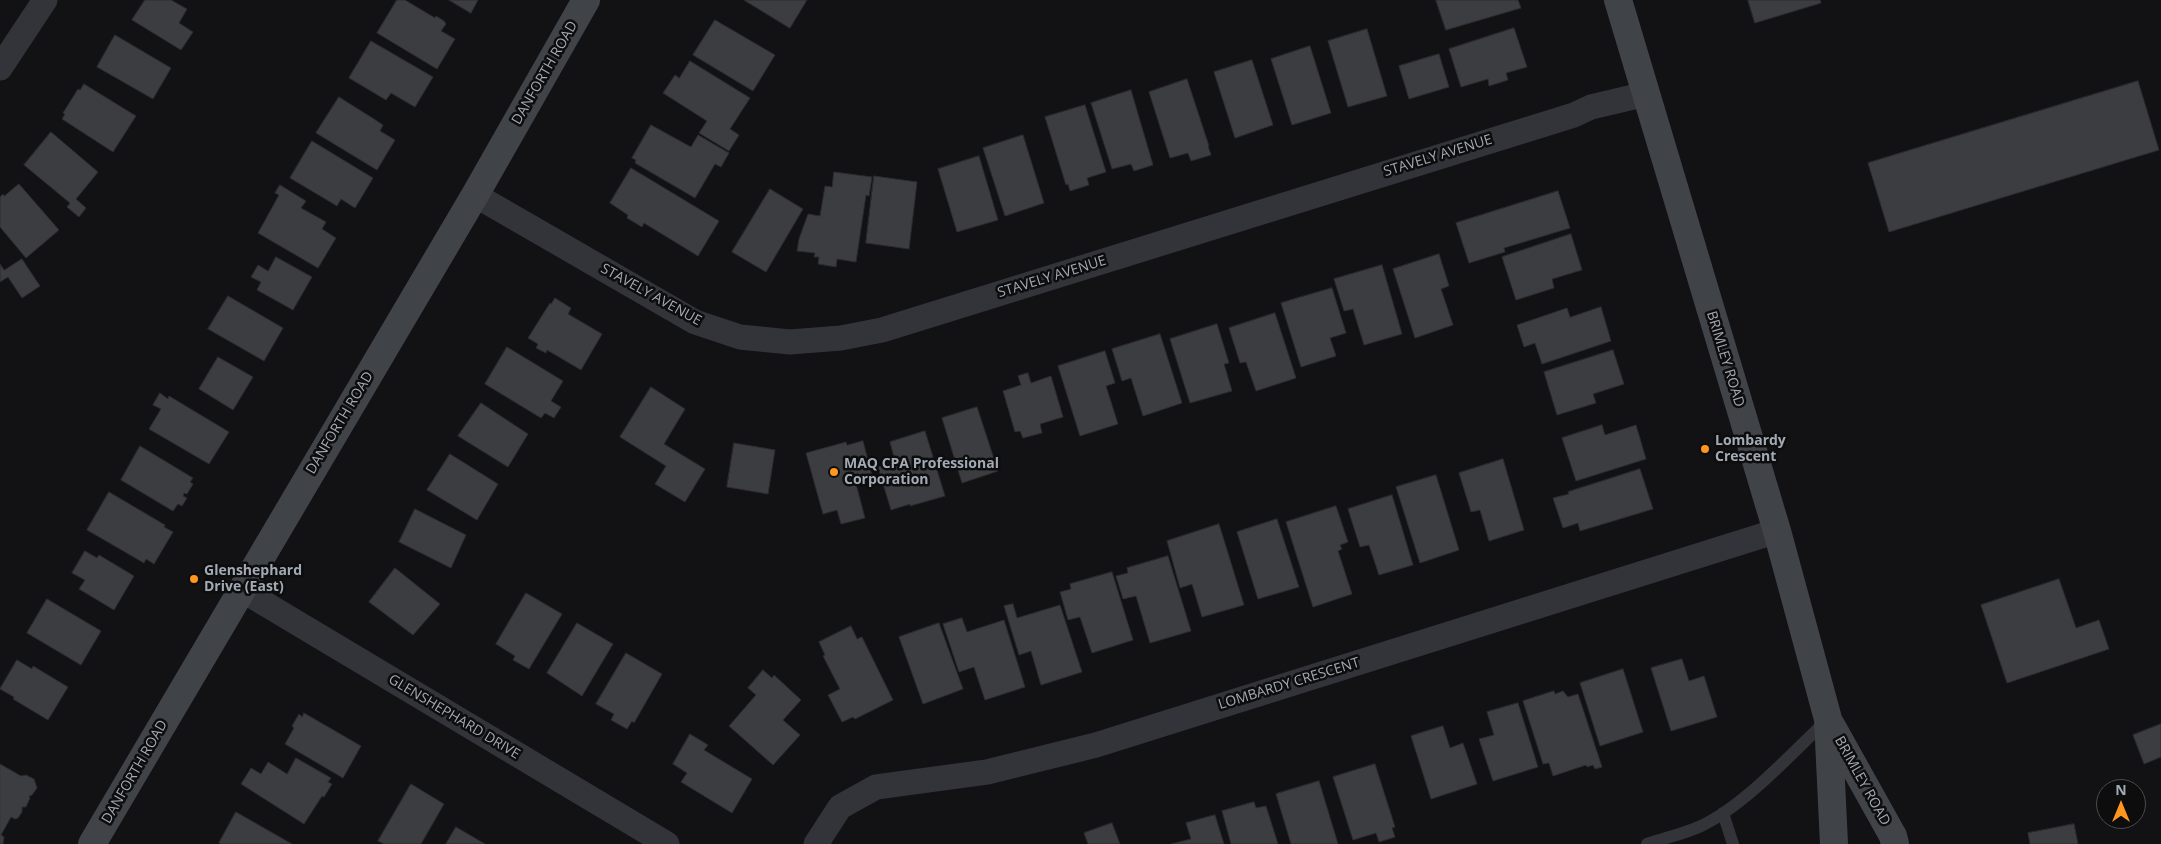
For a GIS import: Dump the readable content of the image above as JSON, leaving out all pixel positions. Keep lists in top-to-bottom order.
{
  "streets": {
    "main road": ["DANFORTH ROAD", "BRIMLEY ROAD"],
    "street": ["STAVELY AVENUE", "LOMBARDY CRESCENT", "GLENSHEPHARD DRIVE"]
  },
  "crossings": [
    ["DANFORTH ROAD", "STAVELY AVENUE"],
    ["DANFORTH ROAD", "GLENSHEPHARD DRIVE"],
    ["STAVELY AVENUE", "BRIMLEY ROAD"],
    ["BRIMLEY ROAD", "LOMBARDY CRESCENT"]
  ],
  "places": ["Lombardy Crescent", "MAQ CPA Professional Corporation", "Glenshephard Drive (East)"],
  "north": "top"
}
